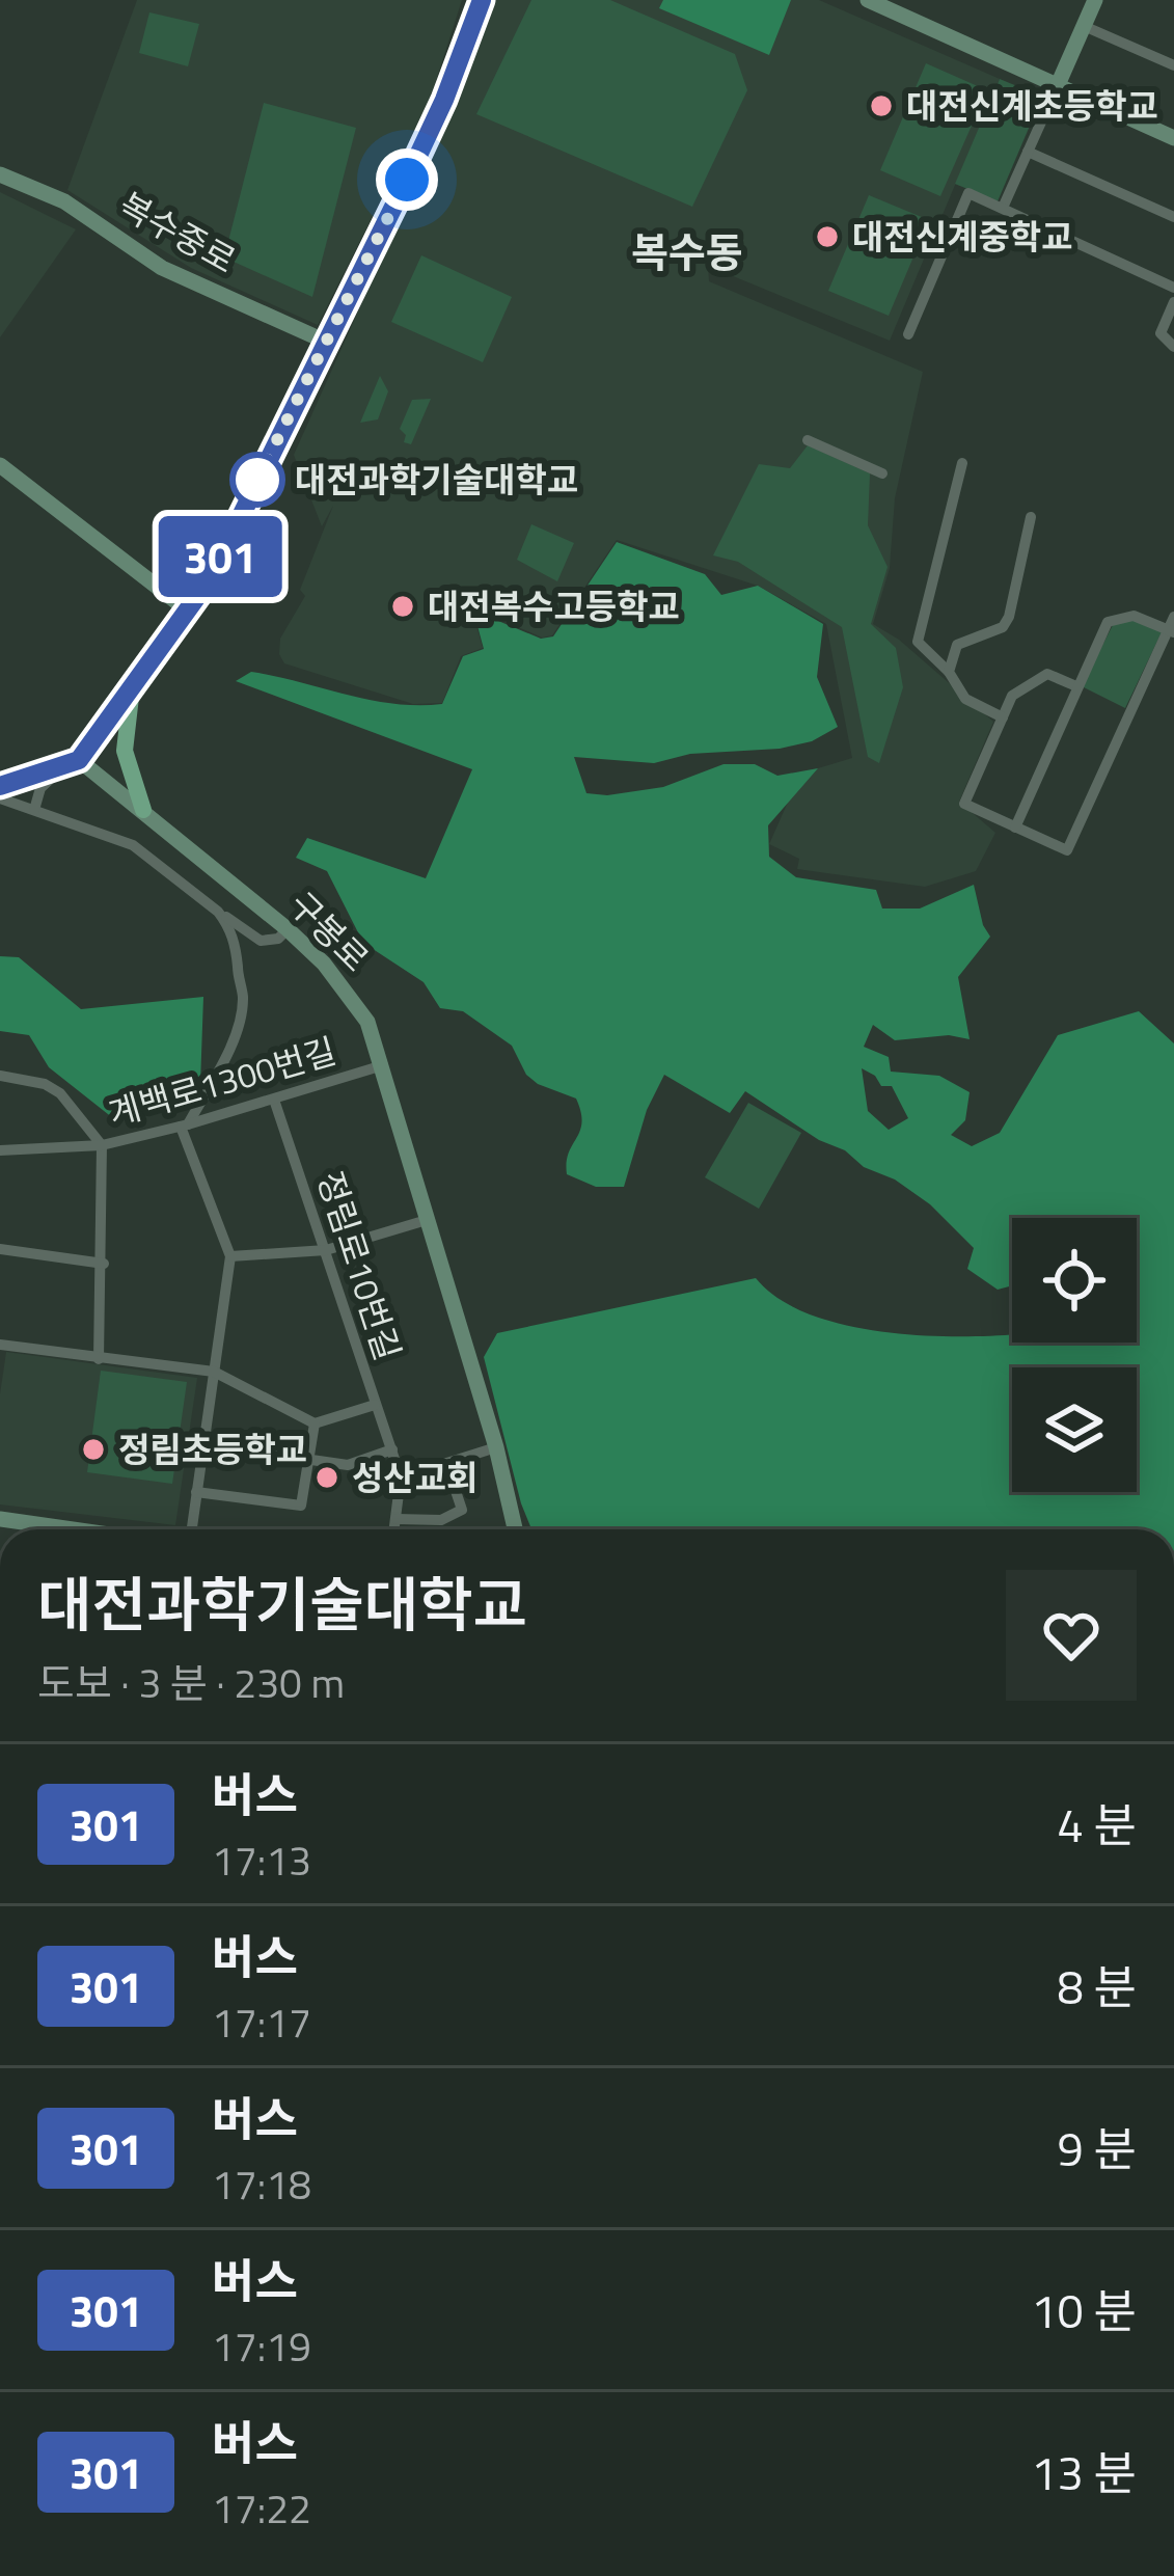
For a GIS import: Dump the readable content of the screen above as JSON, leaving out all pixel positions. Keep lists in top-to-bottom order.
{
  "streets": {
    "street": [
      "복수중로",
      "구봉로",
      "계백로1300번길",
      "정림로10번길"
    ]
  },
  "crossings": [
    ["구봉로", "계백로1300번길"],
    ["계백로1300번길", "정림로10번길"]
  ],
  "districts": ["복수동"],
  "places": [
    "대전신계초등학교",
    "대전신계중학교",
    "대전과학기술대학교",
    "대전복수고등학교",
    "정림초등학교",
    "성산교회"
  ],
  "lines": ["bus line 301"],
  "page": {
    "on_map": "301",
    "heading": ["대전과학기술대학교", "도보 · 3 분 · 230 m"],
    "list": [
      {
        "mark": "301",
        "name": "버스",
        "note": "17:13",
        "value": "4 분"
      },
      {
        "mark": "301",
        "name": "버스",
        "note": "17:17",
        "value": "8 분"
      },
      {
        "mark": "301",
        "name": "버스",
        "note": "17:18",
        "value": "9 분"
      },
      {
        "mark": "301",
        "name": "버스",
        "note": "17:19",
        "value": "10 분"
      },
      {
        "mark": "301",
        "name": "버스",
        "note": "17:22",
        "value": "13 분"
      }
    ]
  }
}
